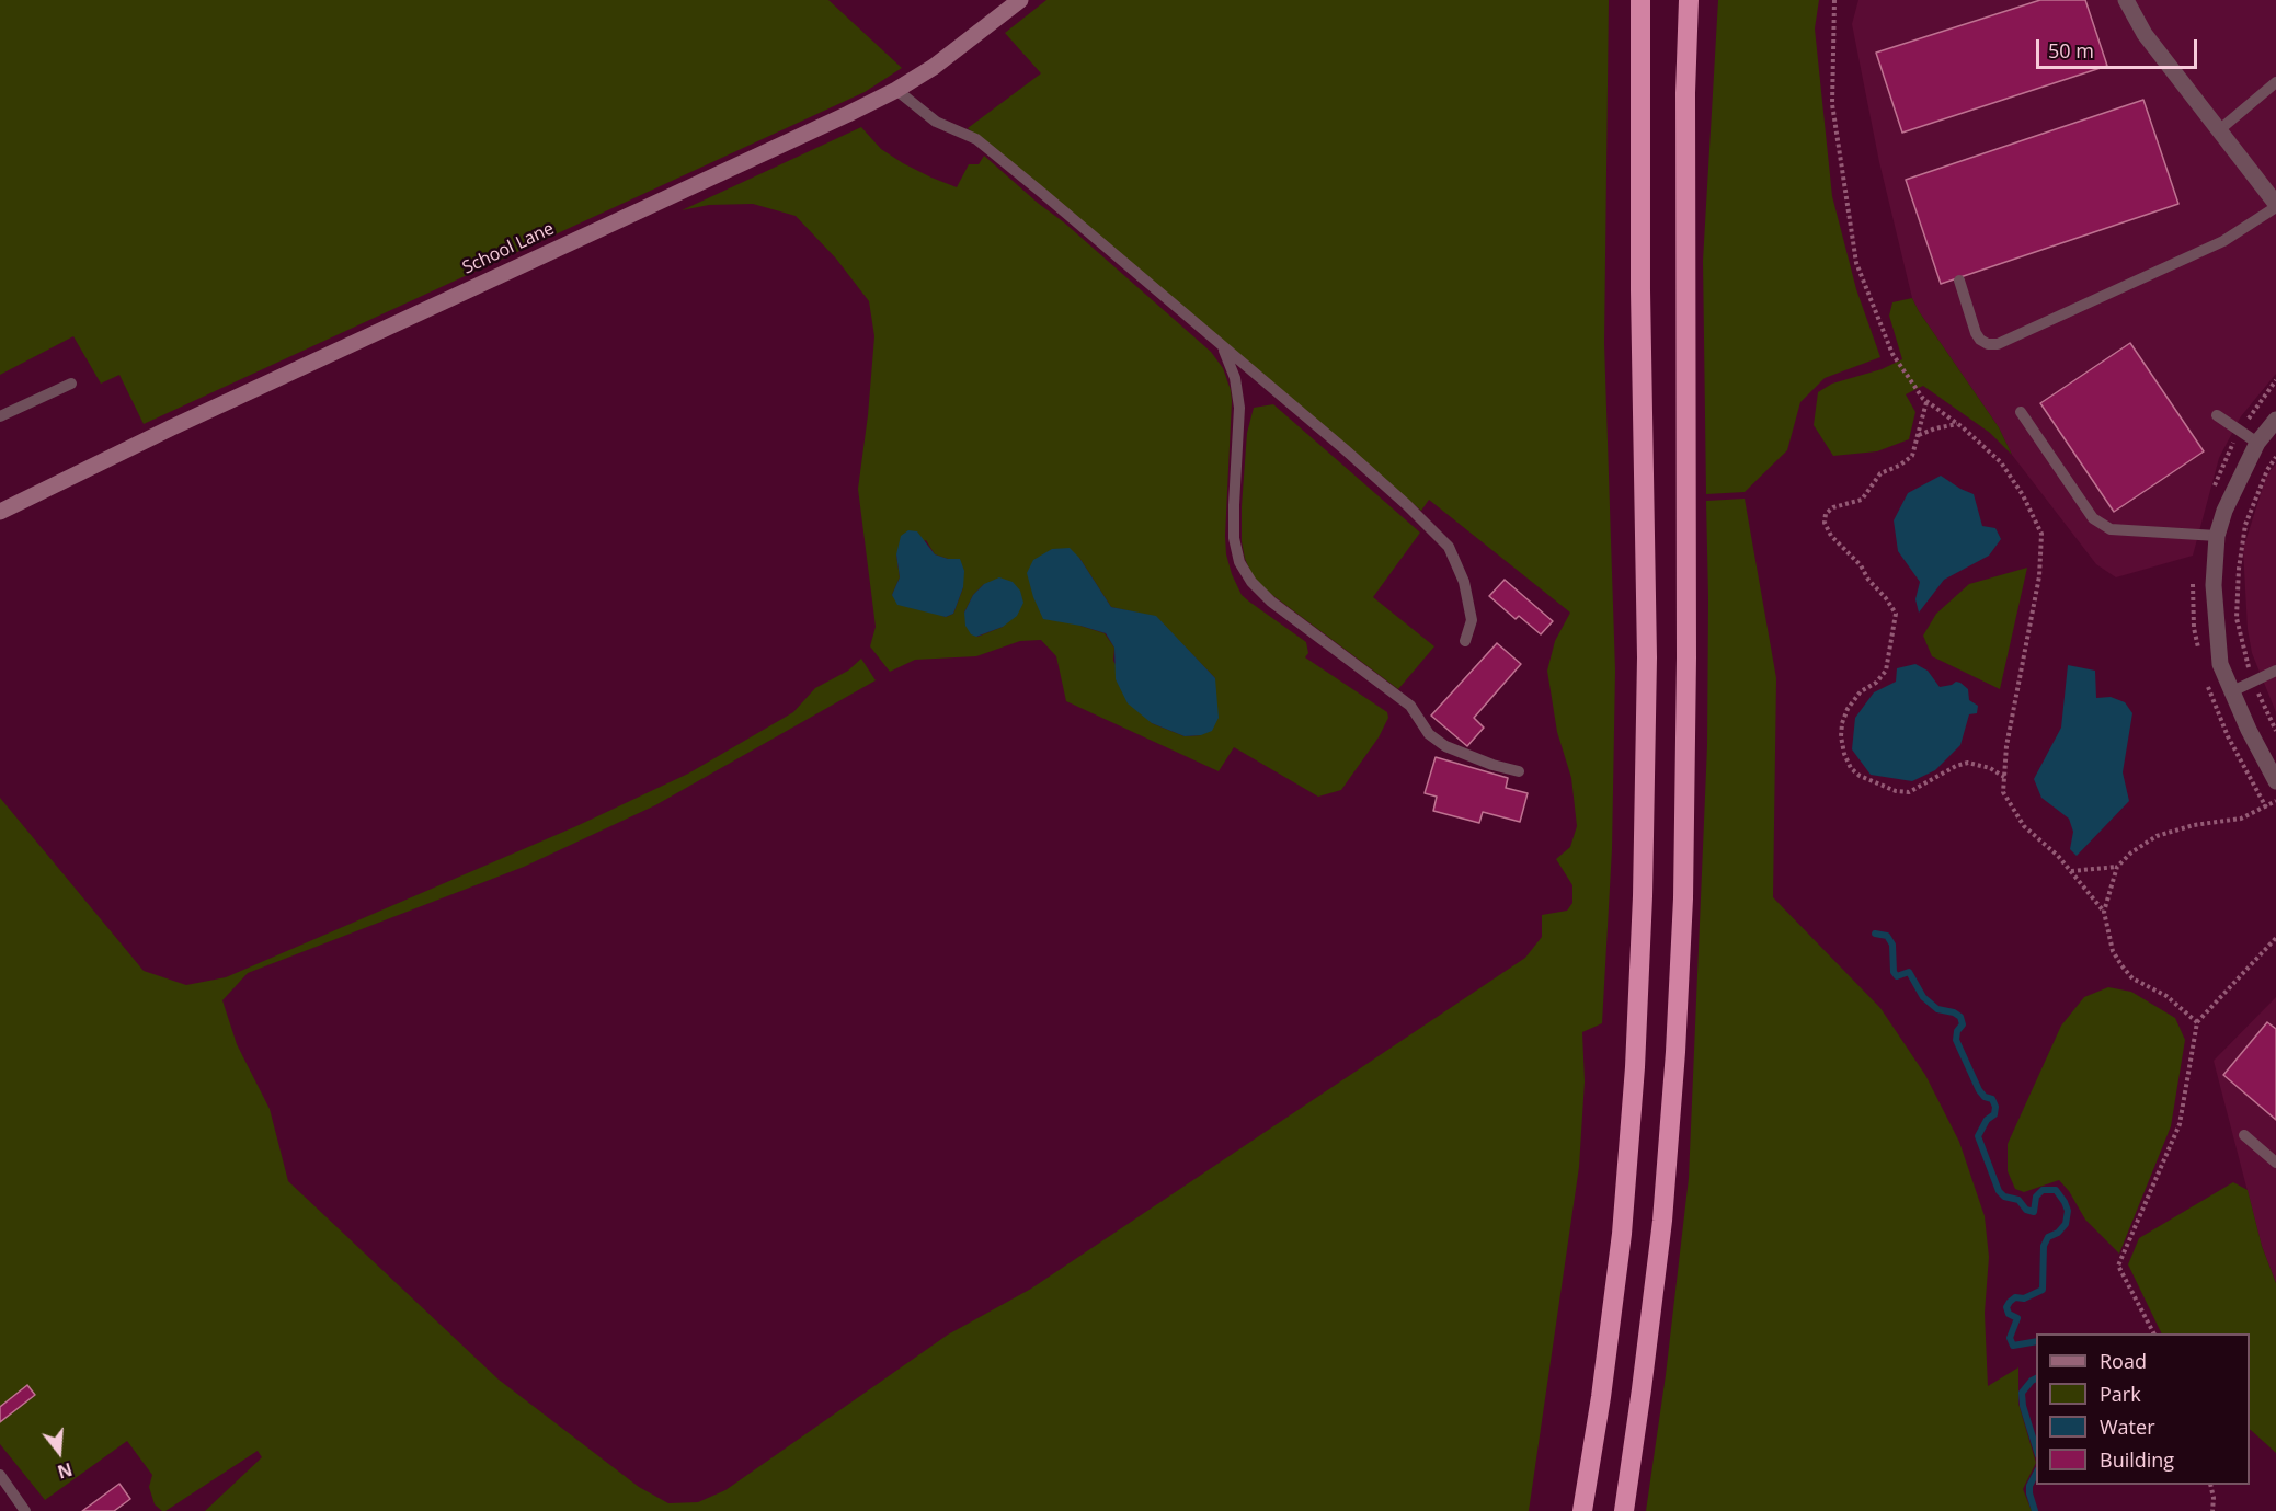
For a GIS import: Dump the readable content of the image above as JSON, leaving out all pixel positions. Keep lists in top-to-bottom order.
{
  "streets": {
    "main road": ["School Lane"]
  },
  "legend": [
    "Road",
    "Park",
    "Water",
    "Building"
  ],
  "scale_bar": "50 m",
  "north": "bottom"
}
